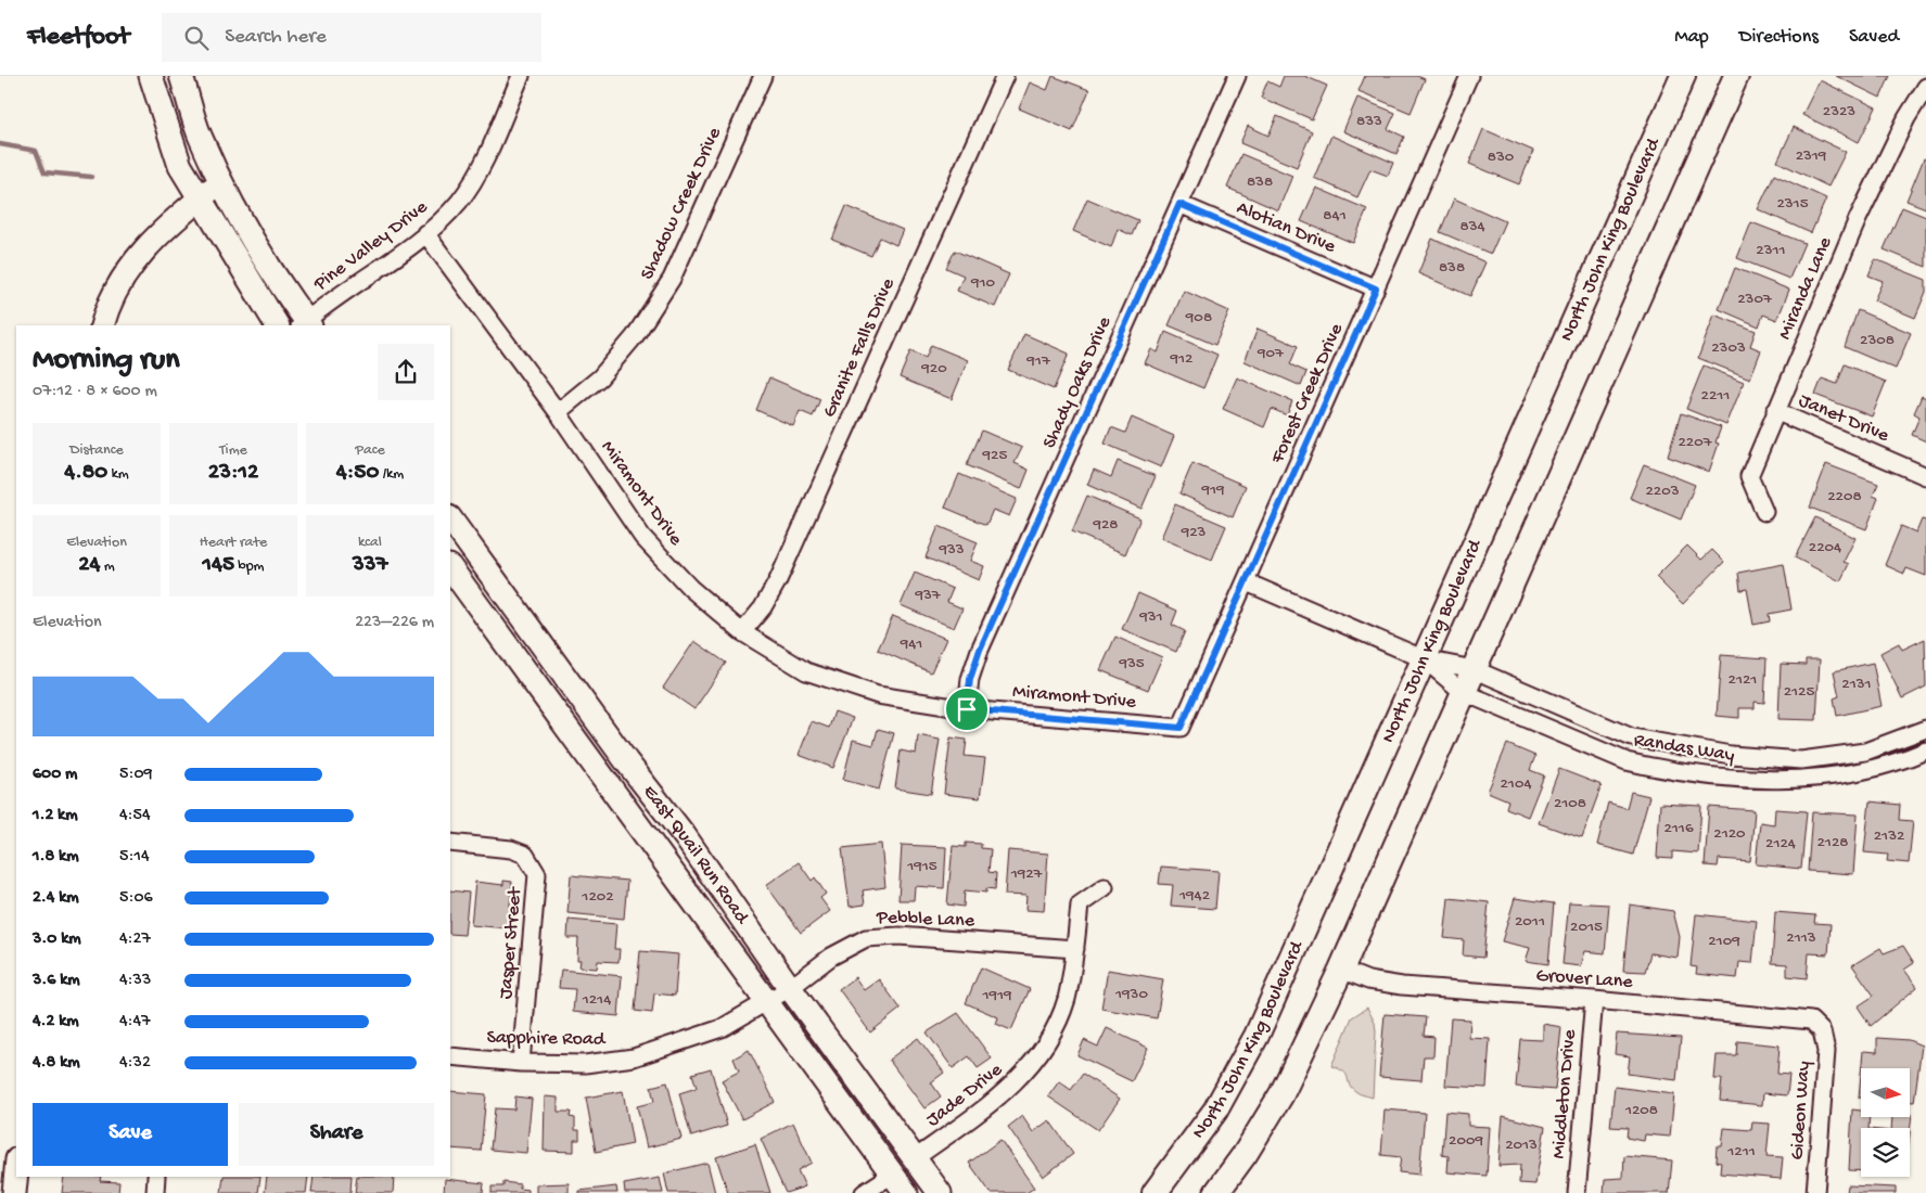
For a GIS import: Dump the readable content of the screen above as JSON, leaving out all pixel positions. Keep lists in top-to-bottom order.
{
  "streets": {
    "main road": ["North John King Boulevard"],
    "street": [
      "Shadow Creek Drive",
      "Alotian Drive",
      "Pine Valley Drive",
      "Miranda Lane",
      "Granite Falls Drive",
      "Shady Oaks Drive",
      "Forest Creek Drive",
      "Janet Drive",
      "Miramont Drive",
      "Randas Way",
      "East Quail Run Road",
      "Pebble Lane",
      "Jasper Street",
      "Grover Lane",
      "Sapphire Road",
      "Middleton Drive",
      "Jade Drive",
      "Gideon Way"
    ]
  },
  "crossings": [
    ["Shadow Creek Drive", "Miramont Drive"],
    ["Alotian Drive", "Shady Oaks Drive"],
    ["Alotian Drive", "Forest Creek Drive"],
    ["North John King Boulevard", "Randas Way"],
    ["Pine Valley Drive", "Miramont Drive"],
    ["Miranda Lane", "Janet Drive"],
    ["Granite Falls Drive", "Miramont Drive"],
    ["Shady Oaks Drive", "Miramont Drive"],
    ["Forest Creek Drive", "Miramont Drive"],
    ["Forest Creek Drive", "Randas Way"],
    ["East Quail Run Road", "Pebble Lane"],
    ["East Quail Run Road", "Sapphire Road"],
    ["East Quail Run Road", "Jade Drive"],
    ["Pebble Lane", "Sapphire Road"],
    ["Pebble Lane", "Jade Drive"],
    ["Jasper Street", "Sapphire Road"],
    ["Grover Lane", "Middleton Drive"],
    ["Grover Lane", "Gideon Way"]
  ],
  "house_numbers": [
    "2323",
    "833",
    "2319",
    "830",
    "838",
    "2315",
    "841",
    "834",
    "2311",
    "838",
    "910",
    "2307",
    "908",
    "2308",
    "2303",
    "907",
    "912",
    "917",
    "920",
    "2211",
    "2207",
    "925",
    "919",
    "2203",
    "2208",
    "928",
    "923",
    "2204",
    "933",
    "937",
    "931",
    "941",
    "935",
    "2121",
    "2131",
    "2125",
    "2104",
    "2108",
    "2116",
    "2120",
    "2132",
    "2128",
    "2124",
    "1915",
    "1927",
    "1942",
    "1202",
    "2011",
    "2015",
    "2113",
    "2109",
    "1930",
    "1919",
    "1214",
    "1208",
    "2009",
    "2013",
    "1211"
  ],
  "north": "right",
  "page": {
    "header": "Fleetfoot",
    "search": "Search here",
    "nav": ["Map", "Directions", "Saved"],
    "heading": ["Morning run", "07:12 · 8 × 600 m"],
    "stats": [
      ["Distance", "4.80 km"],
      ["Time", "23:12"],
      ["Pace", "4:50 /km"],
      ["Elevation", "24 m"],
      ["Heart rate", "145 bpm"],
      ["kcal", "337"]
    ],
    "chart": ["Elevation", "223–226 m"],
    "list": [
      {
        "name": "600 m",
        "note": "5:09"
      },
      {
        "name": "1.2 km",
        "note": "4:54"
      },
      {
        "name": "1.8 km",
        "note": "5:14"
      },
      {
        "name": "2.4 km",
        "note": "5:06"
      },
      {
        "name": "3.0 km",
        "note": "4:27"
      },
      {
        "name": "3.6 km",
        "note": "4:33"
      },
      {
        "name": "4.2 km",
        "note": "4:47"
      },
      {
        "name": "4.8 km",
        "note": "4:32"
      }
    ],
    "buttons": ["Save", "Share"]
  }
}
